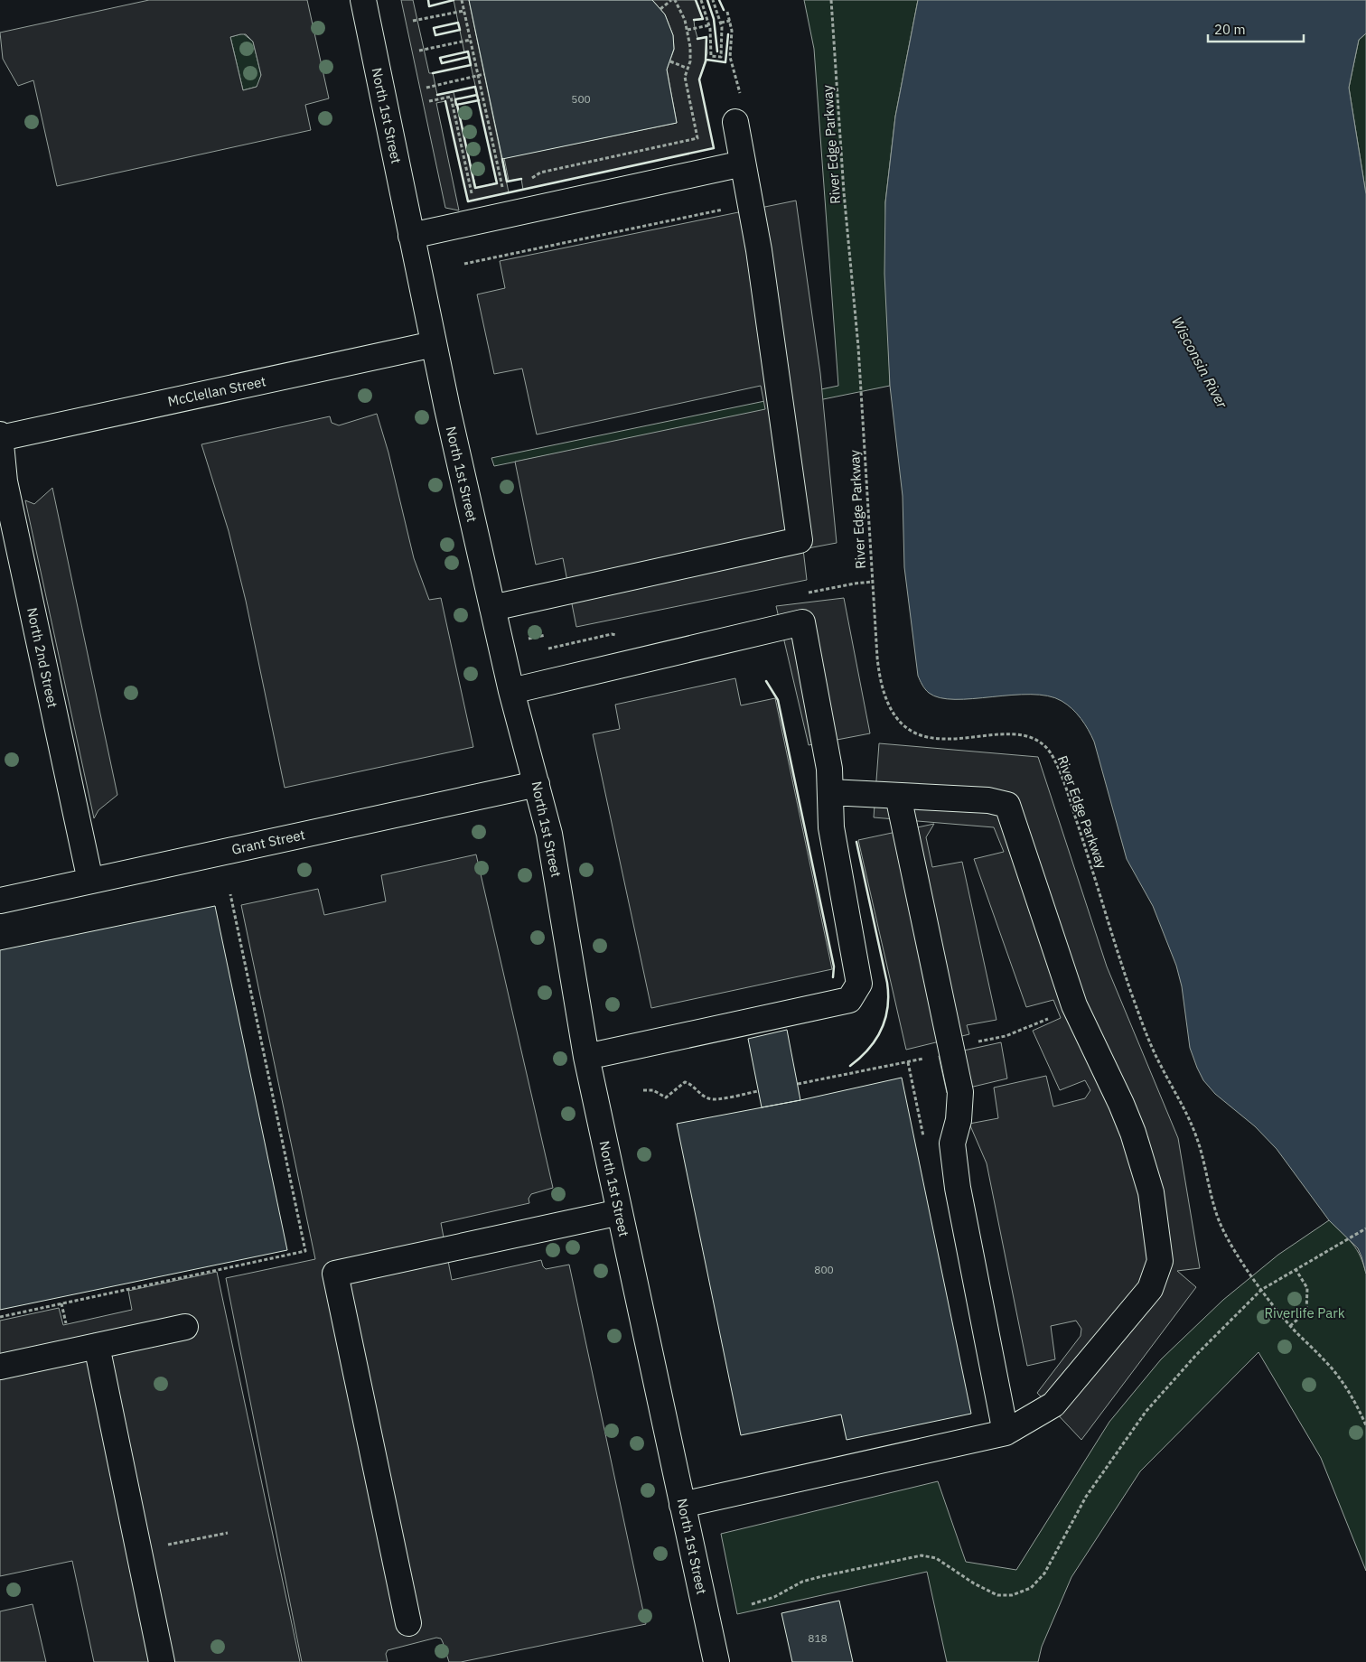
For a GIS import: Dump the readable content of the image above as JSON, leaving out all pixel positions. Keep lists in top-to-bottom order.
{
  "streets": {
    "street": [
      "North 1st Street",
      "McClellan Street",
      "North 2nd Street",
      "Grant Street"
    ],
    "path": ["River Edge Parkway"]
  },
  "crossings": [
    ["North 1st Street", "McClellan Street"],
    ["North 1st Street", "Grant Street"],
    ["McClellan Street", "North 2nd Street"],
    ["North 2nd Street", "Grant Street"]
  ],
  "water": ["Wisconsin River"],
  "parks": ["Riverlife Park"],
  "house_numbers": ["500", "800", "818"],
  "scale_bar": "20 m"
}
